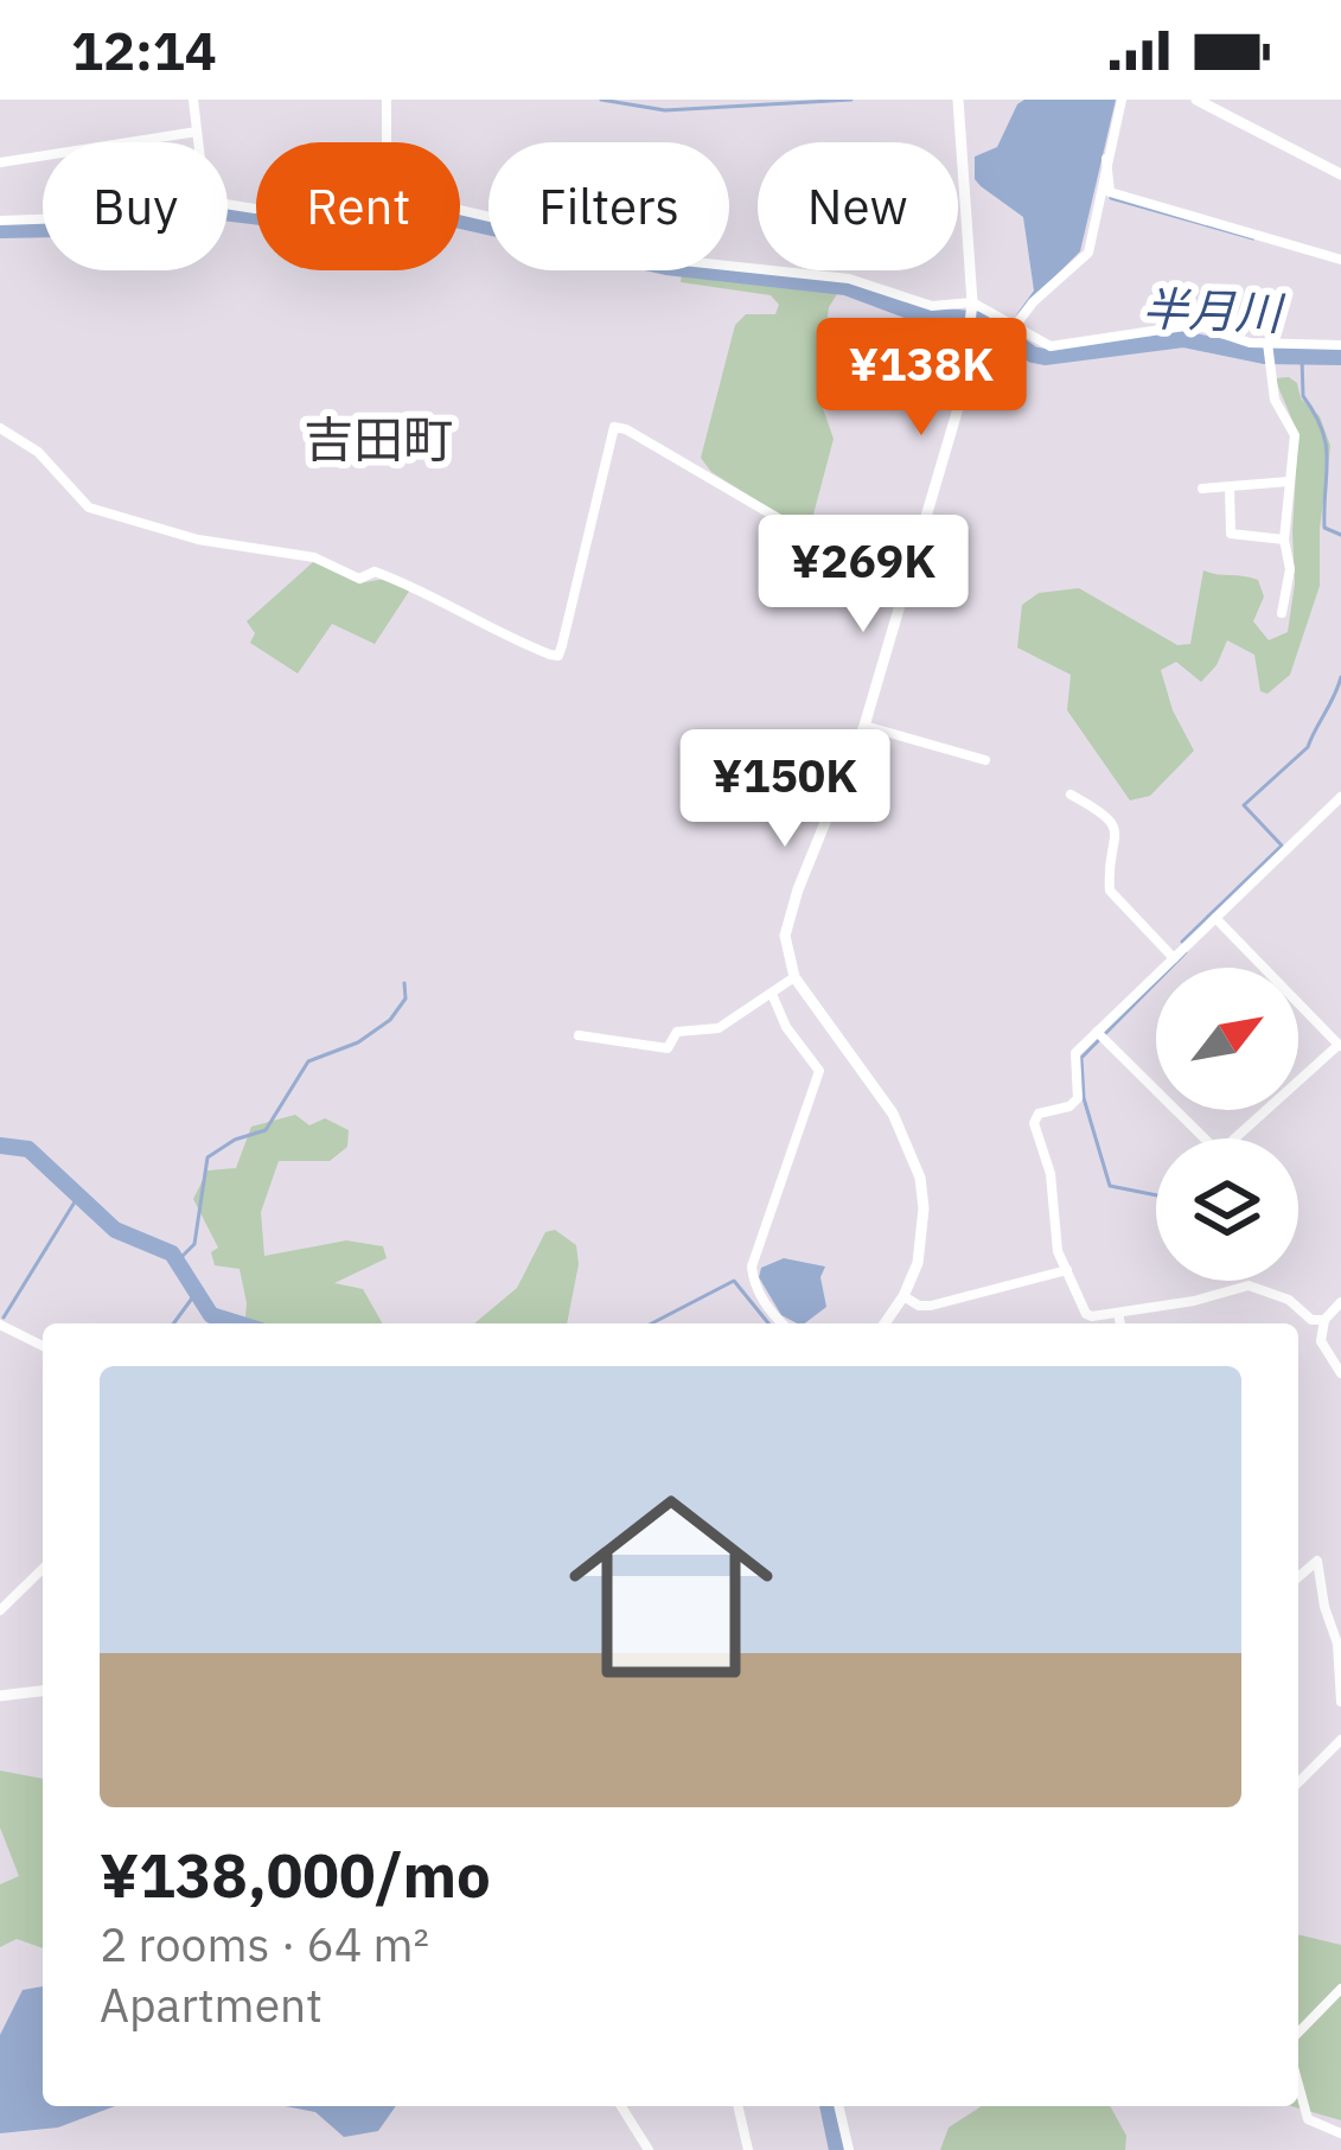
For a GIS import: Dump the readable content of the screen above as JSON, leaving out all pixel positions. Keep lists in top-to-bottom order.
{
  "districts": ["吉田町"],
  "water": ["半月川"],
  "north": "top right",
  "page": {
    "status": "12:14",
    "chip": [
      "Buy",
      "Rent",
      "Filters",
      "New"
    ],
    "price": ["¥138K", "¥269K", "¥150K"],
    "list": [
      {
        "name": "¥138,000/mo",
        "note": "2 rooms · 64 m² · Apartment"
      }
    ]
  }
}
